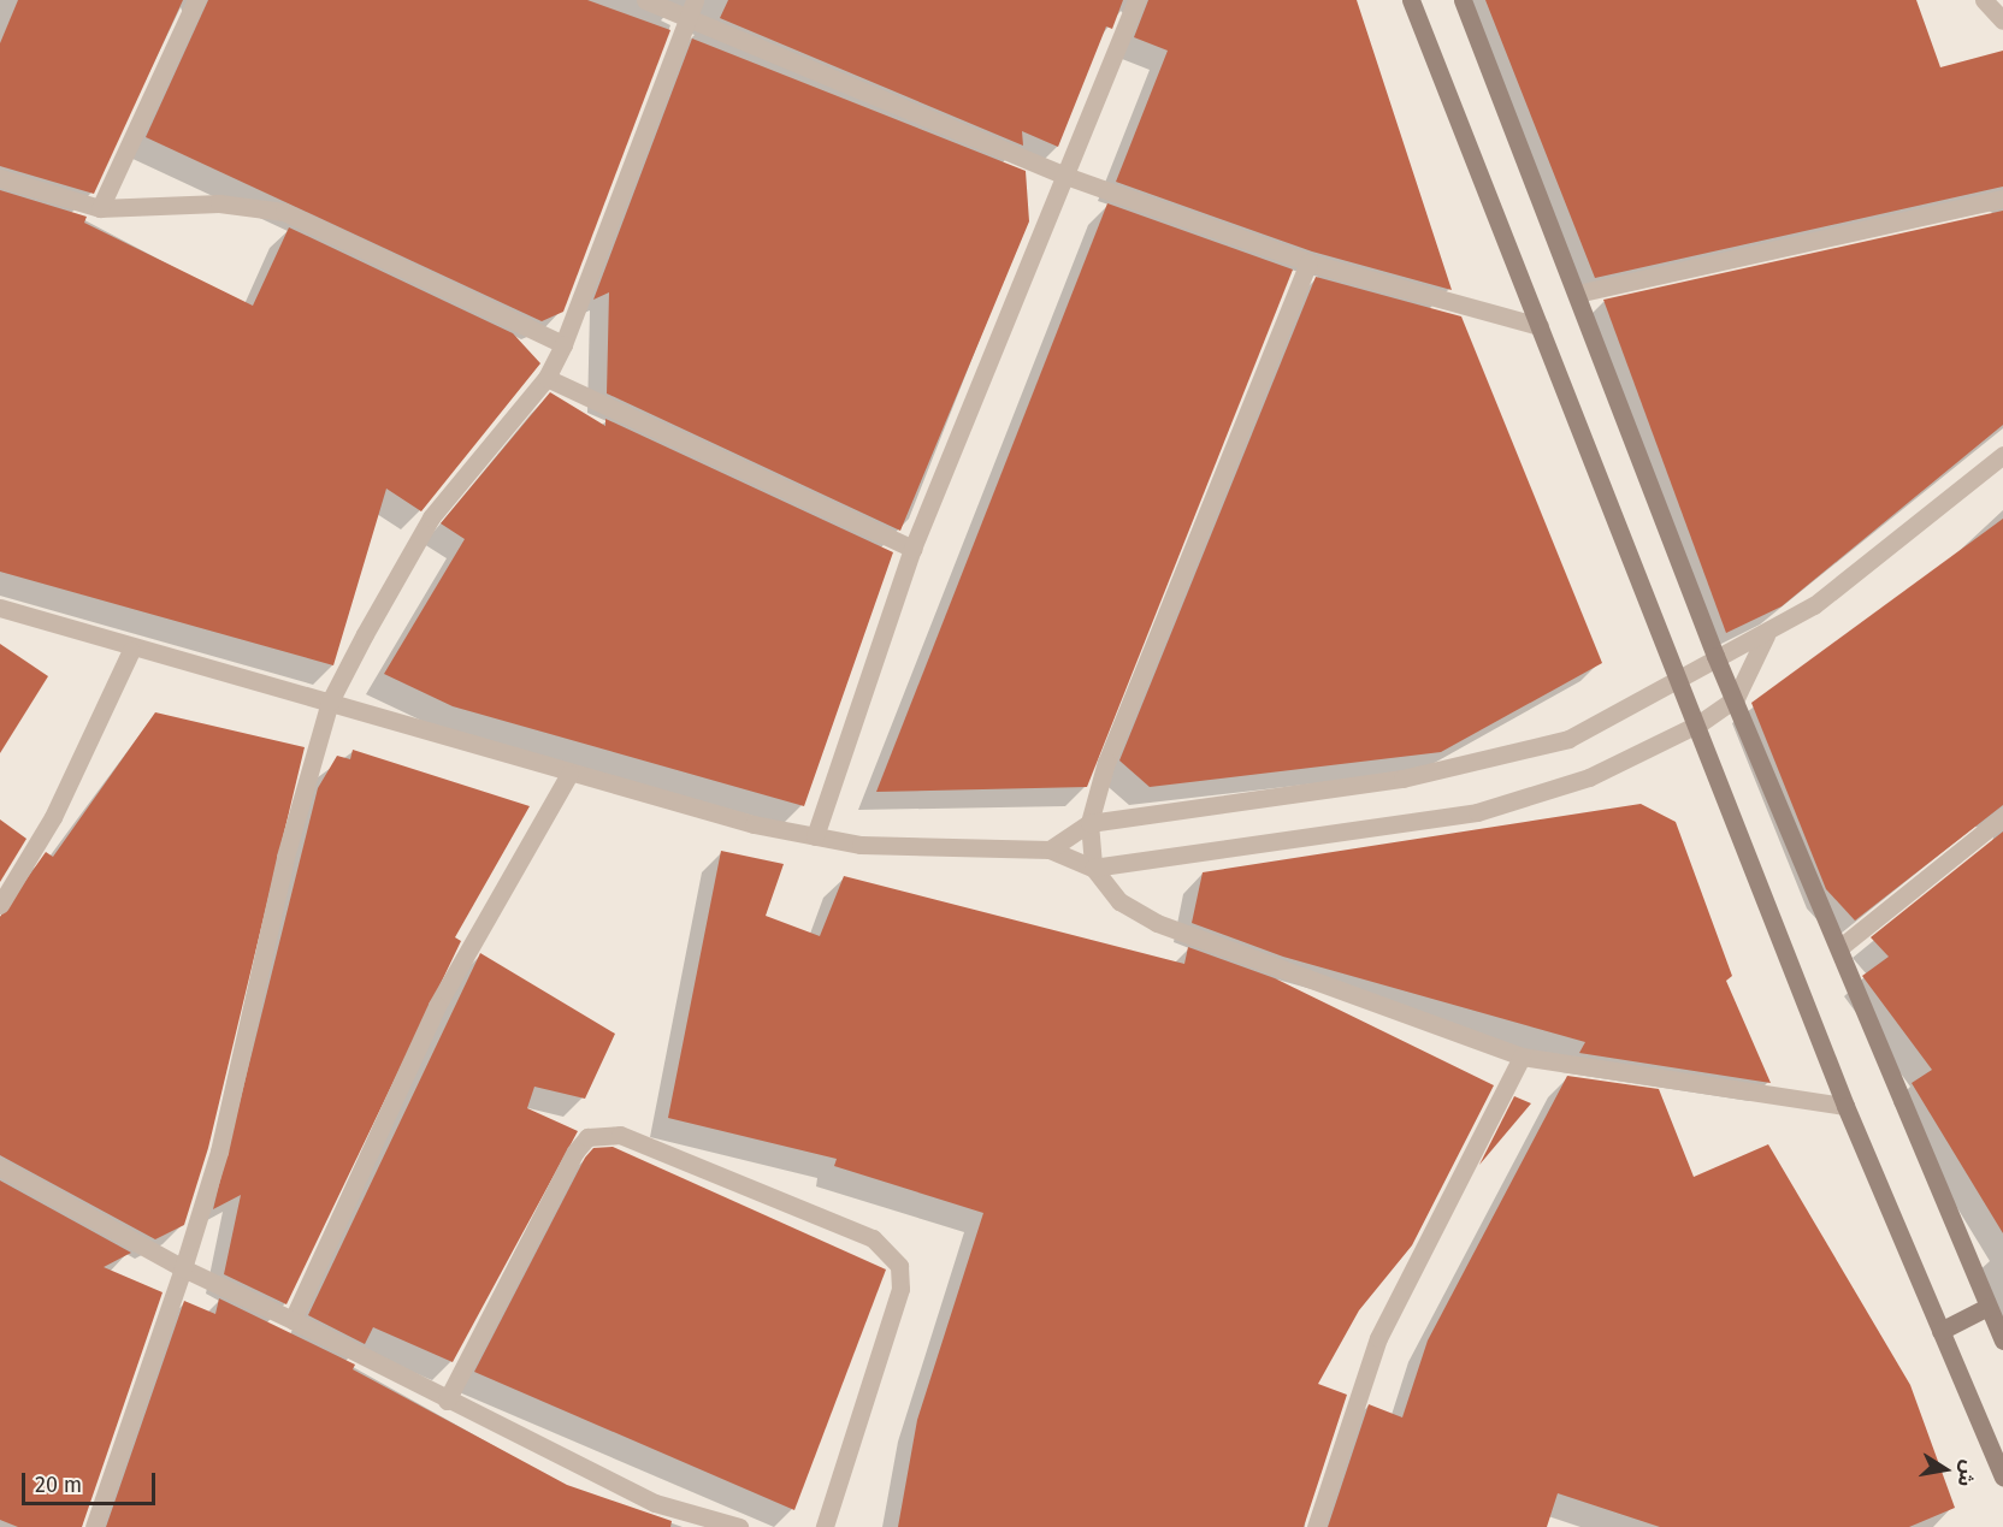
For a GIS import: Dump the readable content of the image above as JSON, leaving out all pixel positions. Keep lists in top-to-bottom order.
{
  "scale_bar": "20 m",
  "north": "right"
}
